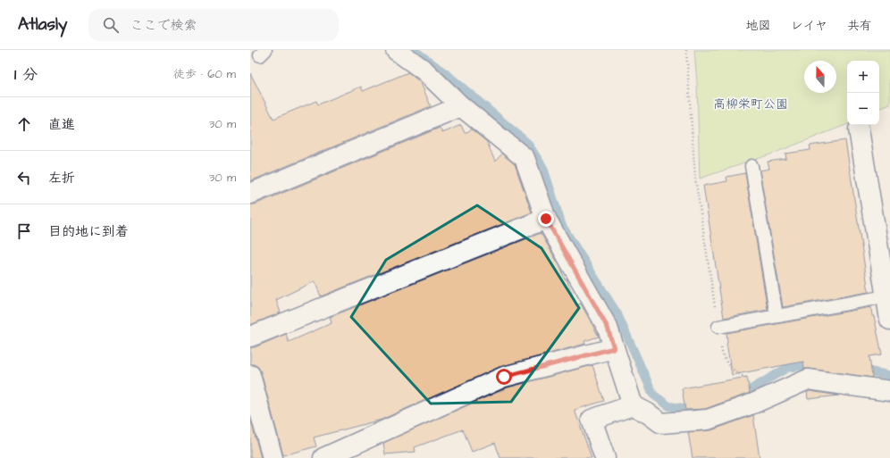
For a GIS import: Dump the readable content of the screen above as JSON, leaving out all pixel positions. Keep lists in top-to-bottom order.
{
  "parks": ["高柳栄町公園"],
  "north": "top",
  "page": {
    "header": "Atlasly",
    "search": "ここで検索",
    "nav": ["地図", "レイヤ", "共有"],
    "heading": ["1 分", "徒歩 · 60 m"],
    "map_buttons": ["+", "−"],
    "list": [
      ["直進", "30 m"],
      ["左折", "30 m"],
      "目的地に到着"
    ]
  }
}
